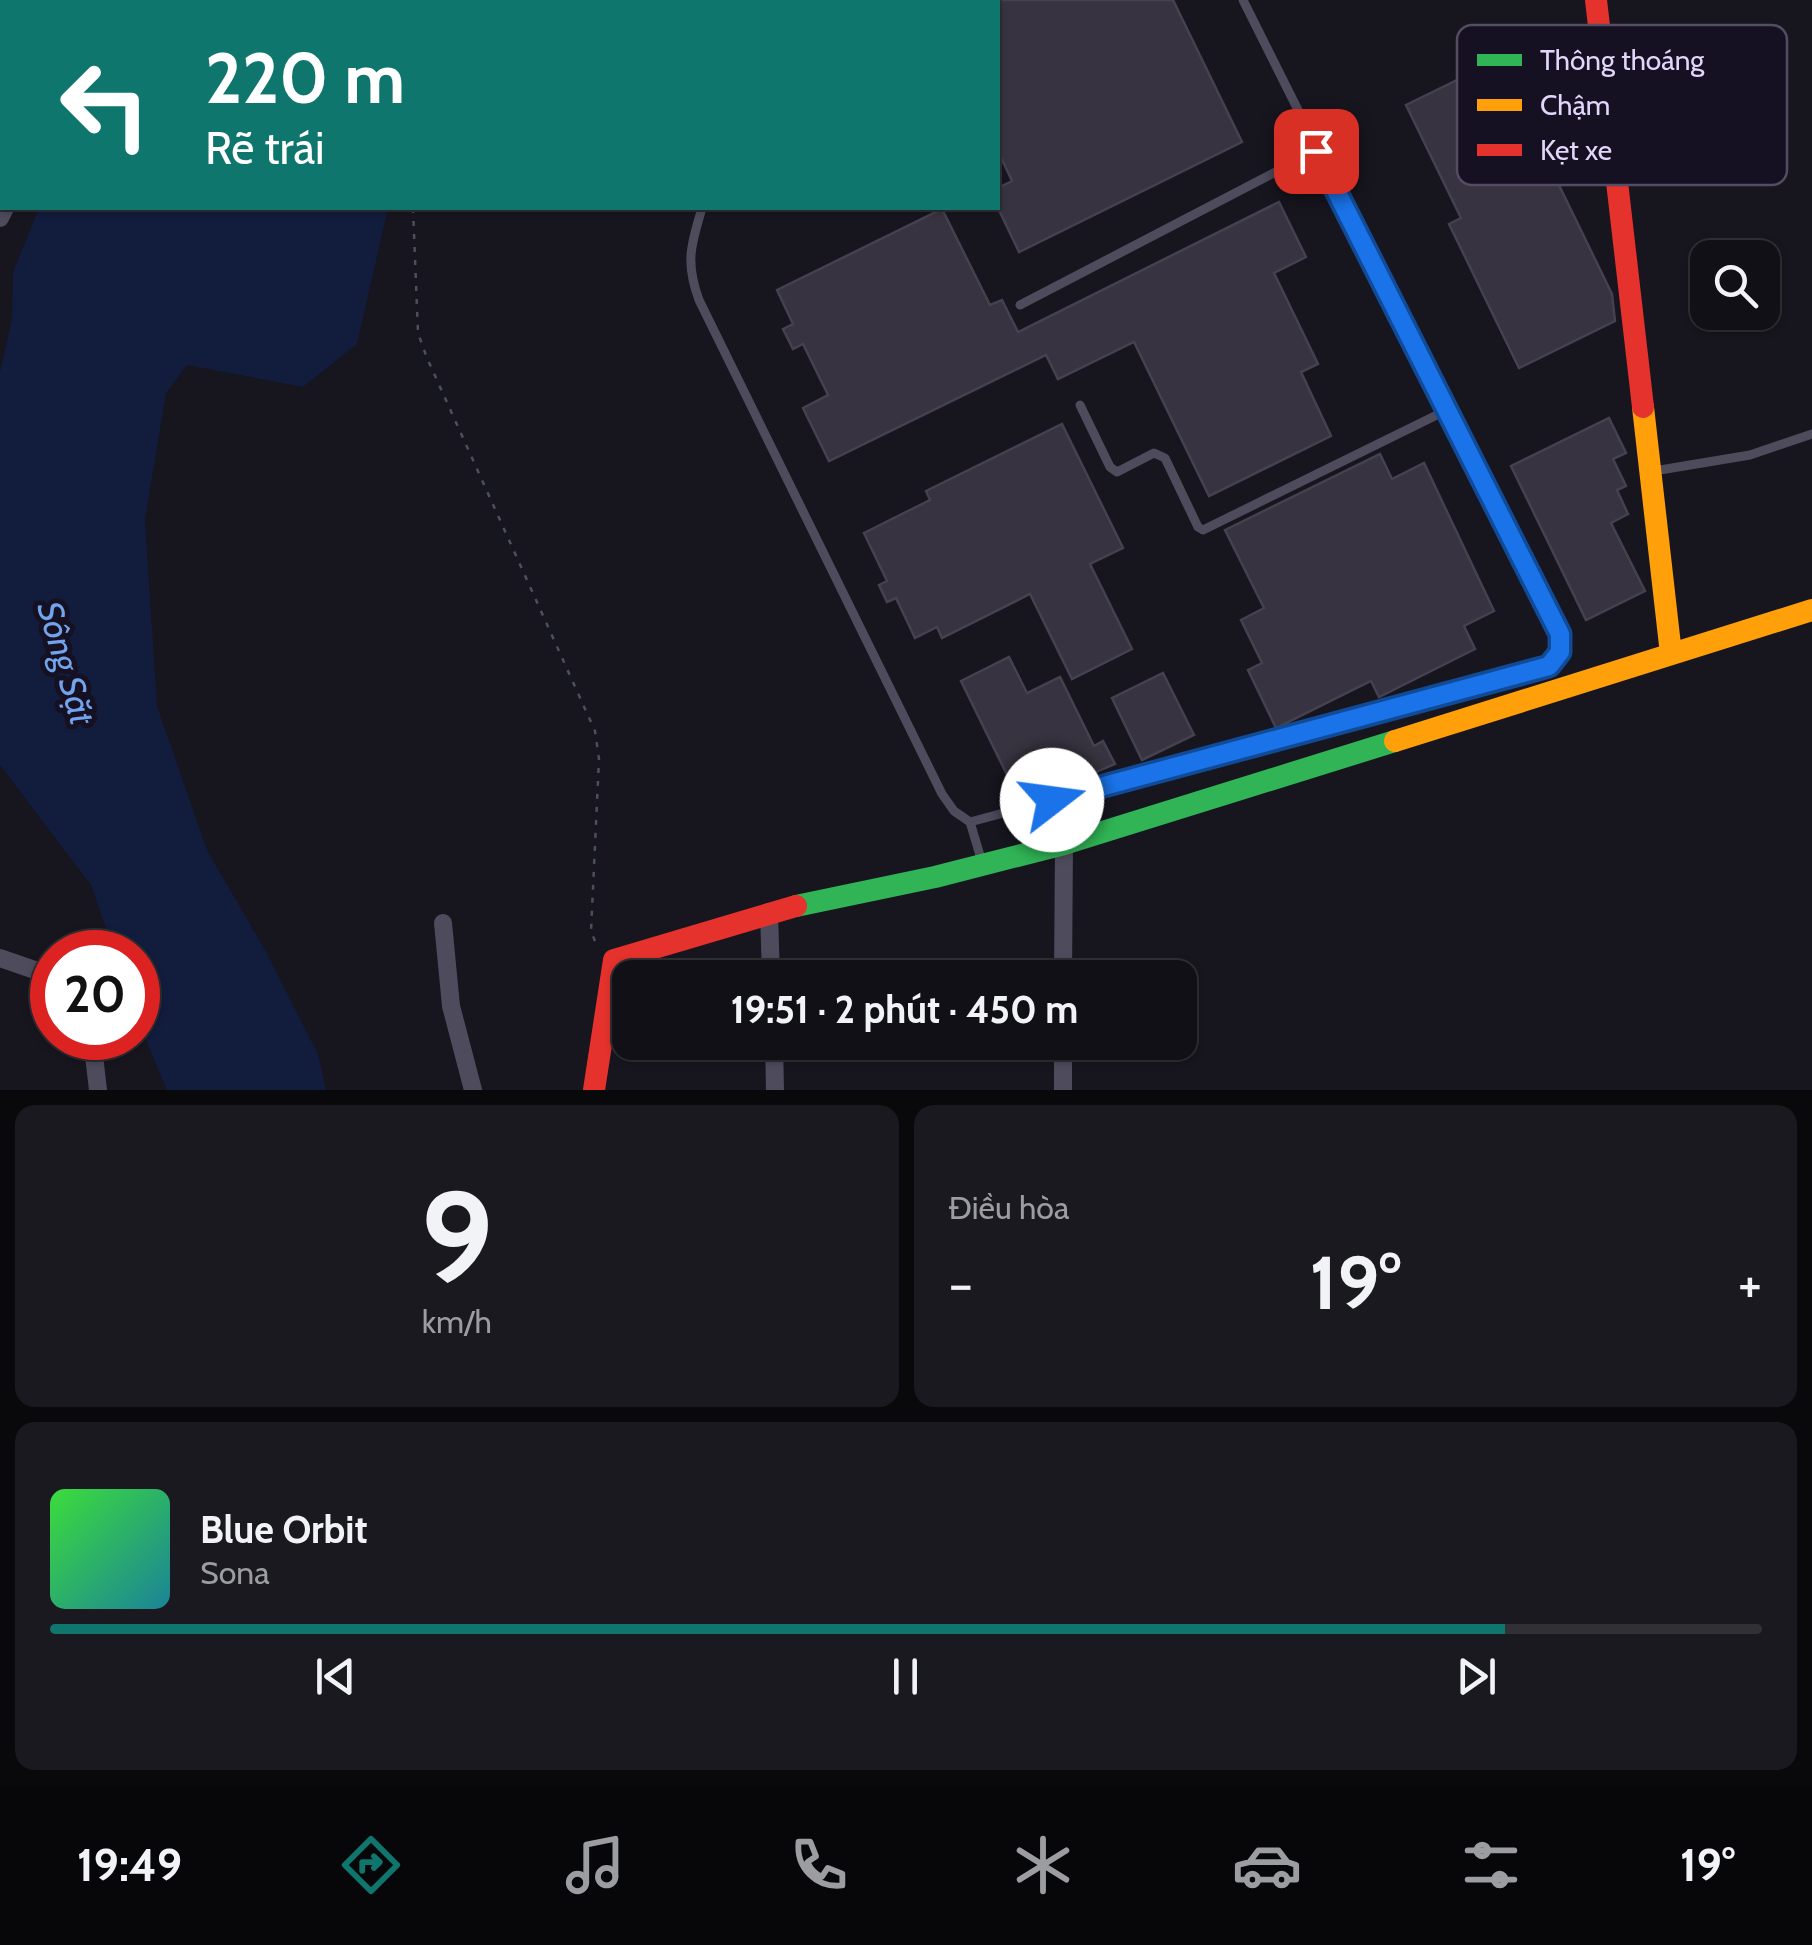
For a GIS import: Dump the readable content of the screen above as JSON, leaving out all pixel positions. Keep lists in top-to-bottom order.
{
  "water": ["Sông Sặt"],
  "legend": ["Thông thoáng", "Chậm", "Kẹt xe"],
  "page": {
    "turn": ["220 m", "Rẽ trái"],
    "limit": "20",
    "trip": "19:51 · 2 phút · 450 m",
    "tile": [
      ["9", "km/h"],
      "Điều hòa"
    ],
    "heat": ["−", "19°", "+"],
    "song": ["Blue Orbit", "Sona"],
    "tabs": ["19:49", "19°"]
  }
}
